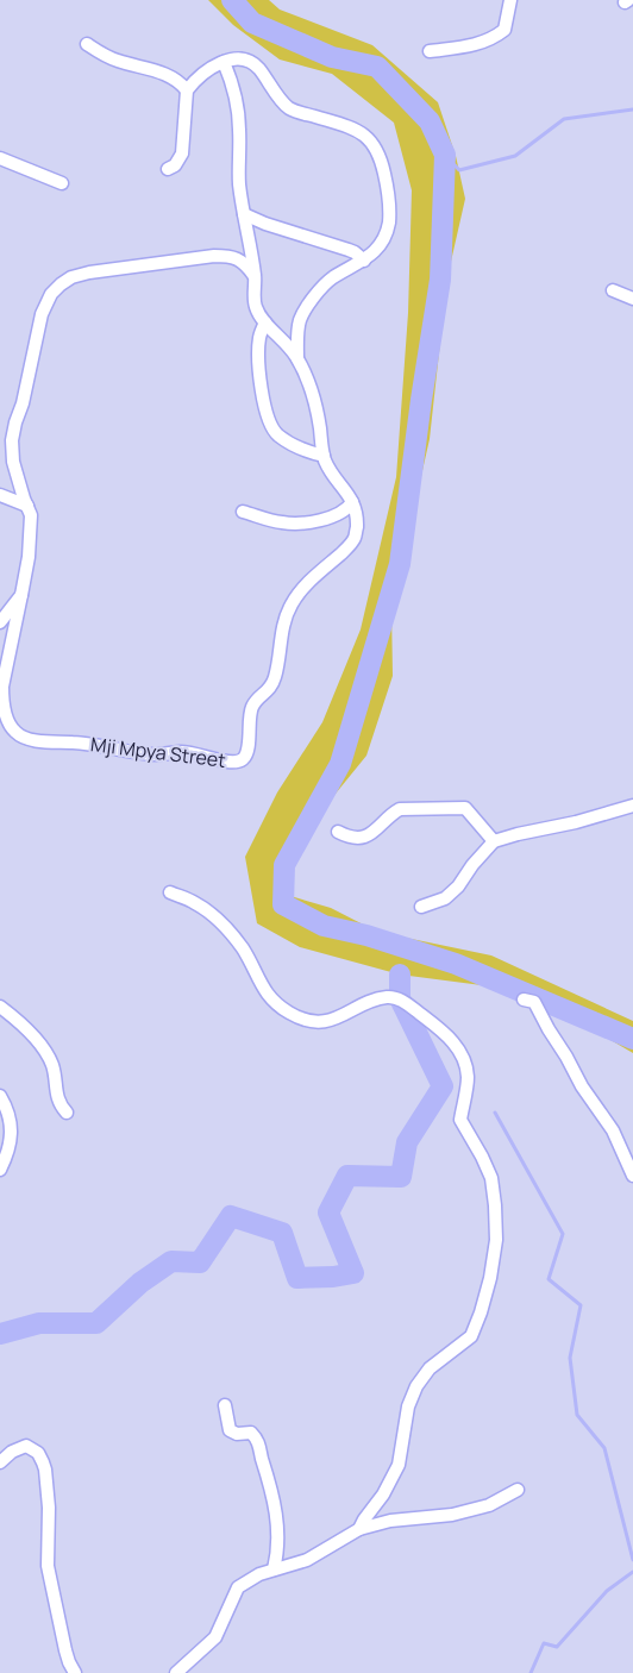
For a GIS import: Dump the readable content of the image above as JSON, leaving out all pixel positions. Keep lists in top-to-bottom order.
{
  "streets": {
    "street": ["Mji Mpya Street"]
  }
}
